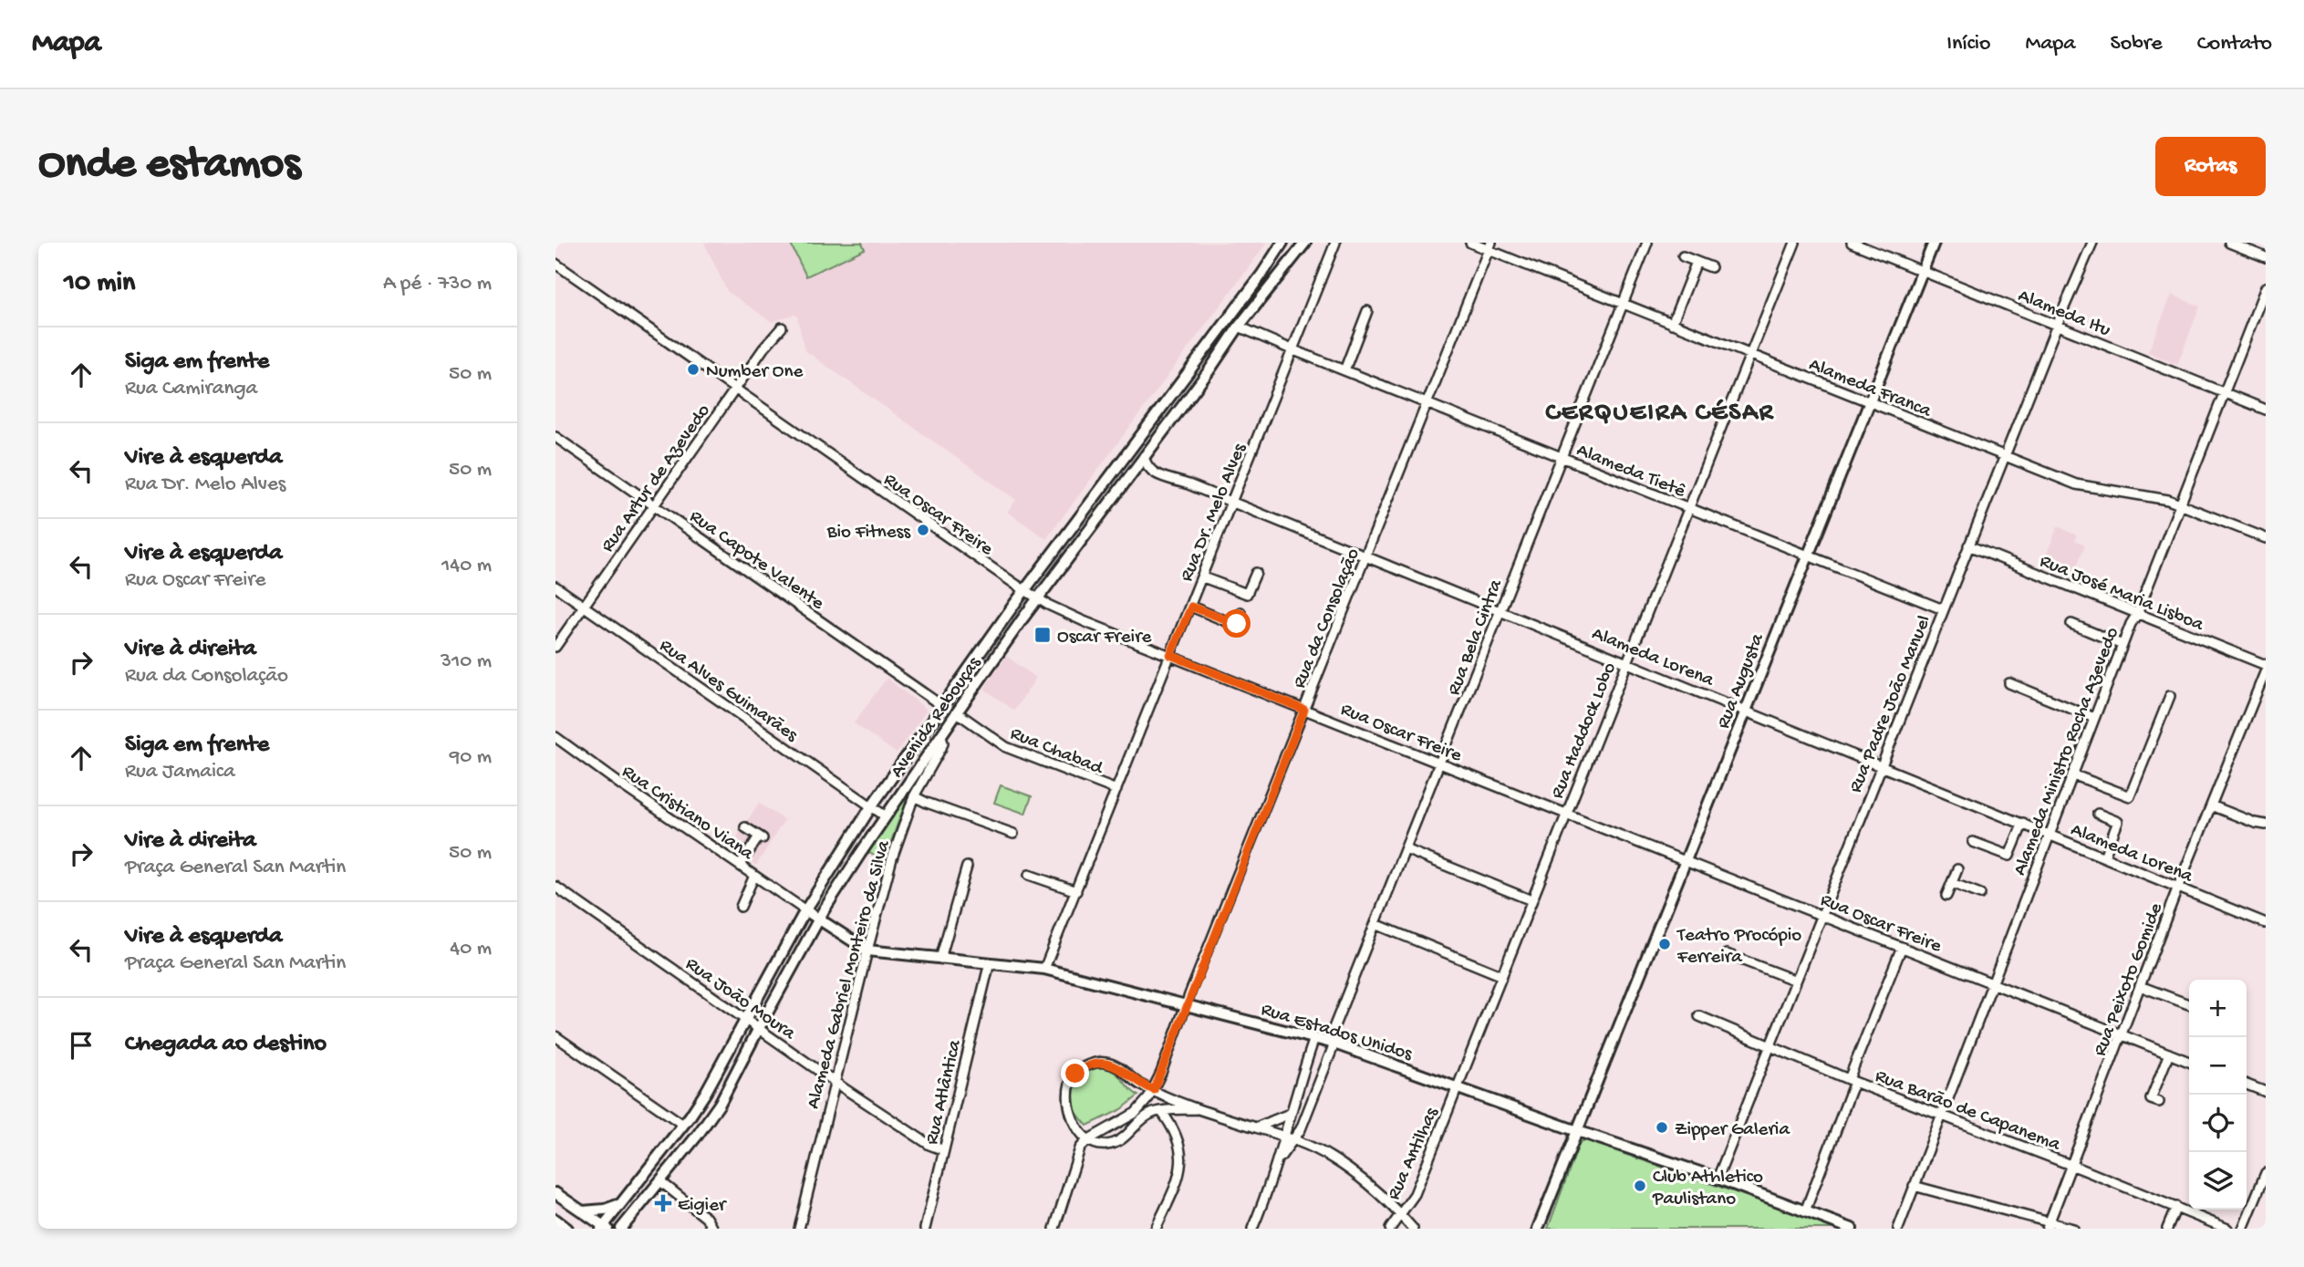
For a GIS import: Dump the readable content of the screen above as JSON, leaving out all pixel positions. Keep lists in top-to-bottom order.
{
  "streets": {
    "main road": ["Rua Augusta", "Avenida Rebouças", "Rua Estados Unidos"],
    "street": [
      "Alameda Itu",
      "Alameda Franca",
      "Alameda Tietê",
      "Rua Artur de Azevedo",
      "Rua Dr. Melo Alves",
      "Rua Oscar Freire",
      "Rua Capote Valente",
      "Rua José Maria Lisboa",
      "Rua da Consolação",
      "Rua Bela Cintra",
      "Alameda Lorena",
      "Rua Alves Guimarães",
      "Rua Padre João Manuel",
      "Rua Haddock Lobo",
      "Rua Chabad",
      "Alameda Ministro Rocha Azevedo",
      "Rua Cristiano Viana",
      "Alameda Gabriel Monteiro da Silva",
      "Rua Peixoto Gomide",
      "Rua João Moura",
      "Rua Atlântica",
      "Rua Barão de Capanema",
      "Rua Antilhas"
    ]
  },
  "crossings": [
    ["Alameda Itu", "Rua Augusta"],
    ["Alameda Itu", "Rua Padre João Manuel"],
    ["Alameda Itu", "Alameda Ministro Rocha Azevedo"],
    ["Alameda Franca", "Rua da Consolação"],
    ["Alameda Franca", "Rua Bela Cintra"],
    ["Alameda Franca", "Rua Augusta"],
    ["Alameda Franca", "Rua Padre João Manuel"],
    ["Alameda Franca", "Rua Haddock Lobo"],
    ["Alameda Franca", "Alameda Ministro Rocha Azevedo"],
    ["Alameda Tietê", "Rua Dr. Melo Alves"],
    ["Alameda Tietê", "Rua da Consolação"],
    ["Alameda Tietê", "Rua Bela Cintra"],
    ["Alameda Tietê", "Rua Augusta"],
    ["Alameda Tietê", "Rua Padre João Manuel"],
    ["Alameda Tietê", "Avenida Rebouças"],
    ["Alameda Tietê", "Rua Haddock Lobo"],
    ["Rua Artur de Azevedo", "Rua Oscar Freire"],
    ["Rua Artur de Azevedo", "Rua Capote Valente"],
    ["Rua Artur de Azevedo", "Rua Alves Guimarães"],
    ["Rua Dr. Melo Alves", "Rua Oscar Freire"],
    ["Rua Dr. Melo Alves", "Alameda Lorena"],
    ["Rua Dr. Melo Alves", "Rua Chabad"],
    ["Rua Dr. Melo Alves", "Rua Estados Unidos"],
    ["Rua Oscar Freire", "Rua da Consolação"],
    ["Rua Oscar Freire", "Rua Bela Cintra"],
    ["Rua Oscar Freire", "Rua Augusta"],
    ["Rua Oscar Freire", "Rua Padre João Manuel"],
    ["Rua Oscar Freire", "Avenida Rebouças"],
    ["Rua Oscar Freire", "Rua Haddock Lobo"],
    ["Rua Oscar Freire", "Alameda Ministro Rocha Azevedo"],
    ["Rua Oscar Freire", "Rua Peixoto Gomide"],
    ["Rua Capote Valente", "Avenida Rebouças"],
    ["Rua José Maria Lisboa", "Rua Padre João Manuel"],
    ["Rua José Maria Lisboa", "Alameda Ministro Rocha Azevedo"],
    ["Rua da Consolação", "Alameda Lorena"],
    ["Rua da Consolação", "Rua Estados Unidos"],
    ["Rua Bela Cintra", "Alameda Lorena"],
    ["Rua Bela Cintra", "Rua Estados Unidos"],
    ["Alameda Lorena", "Rua Augusta"],
    ["Alameda Lorena", "Rua Padre João Manuel"],
    ["Alameda Lorena", "Avenida Rebouças"],
    ["Alameda Lorena", "Rua Haddock Lobo"],
    ["Alameda Lorena", "Alameda Ministro Rocha Azevedo"],
    ["Alameda Lorena", "Rua Peixoto Gomide"],
    ["Rua Augusta", "Rua Estados Unidos"],
    ["Rua Alves Guimarães", "Avenida Rebouças"],
    ["Rua Padre João Manuel", "Rua Estados Unidos"],
    ["Rua Padre João Manuel", "Rua Barão de Capanema"],
    ["Avenida Rebouças", "Rua Chabad"],
    ["Avenida Rebouças", "Rua Cristiano Viana"],
    ["Avenida Rebouças", "Alameda Gabriel Monteiro da Silva"],
    ["Avenida Rebouças", "Rua João Moura"],
    ["Avenida Rebouças", "Rua Estados Unidos"],
    ["Rua Haddock Lobo", "Rua Estados Unidos"],
    ["Rua Haddock Lobo", "Rua Antilhas"],
    ["Alameda Ministro Rocha Azevedo", "Rua Barão de Capanema"],
    ["Rua Cristiano Viana", "Rua Estados Unidos"],
    ["Alameda Gabriel Monteiro da Silva", "Rua João Moura"],
    ["Alameda Gabriel Monteiro da Silva", "Rua Estados Unidos"],
    ["Rua Peixoto Gomide", "Rua Barão de Capanema"],
    ["Rua João Moura", "Rua Atlântica"],
    ["Rua Estados Unidos", "Rua Atlântica"],
    ["Rua Estados Unidos", "Rua Antilhas"]
  ],
  "districts": ["CERQUEIRA CÉSAR"],
  "places": {
    "other": [
      "Number One",
      "Bio Fitness",
      "Teatro Procópio Ferreira",
      "Zipper Galeria",
      "Club Athletico Paulistano"
    ],
    "transit": ["Oscar Freire"],
    "health": ["Eigier"]
  },
  "page": {
    "header": "Mapa",
    "nav": [
      "Início",
      "Mapa",
      "Sobre",
      "Contato"
    ],
    "buttons": "Rotas",
    "title": "Onde estamos",
    "heading": ["10 min", "A pé · 730 m"],
    "list": [
      ["Siga em frente", "Rua Camiranga", "50 m"],
      ["Vire à esquerda", "Rua Dr. Melo Alves", "50 m"],
      ["Vire à esquerda", "Rua Oscar Freire", "140 m"],
      ["Vire à direita", "Rua da Consolação", "310 m"],
      ["Siga em frente", "Rua Jamaica", "90 m"],
      ["Vire à direita", "Praça General San Martin", "50 m"],
      ["Vire à esquerda", "Praça General San Martin", "40 m"],
      "Chegada ao destino"
    ],
    "map_buttons": ["+", "−"]
  }
}
